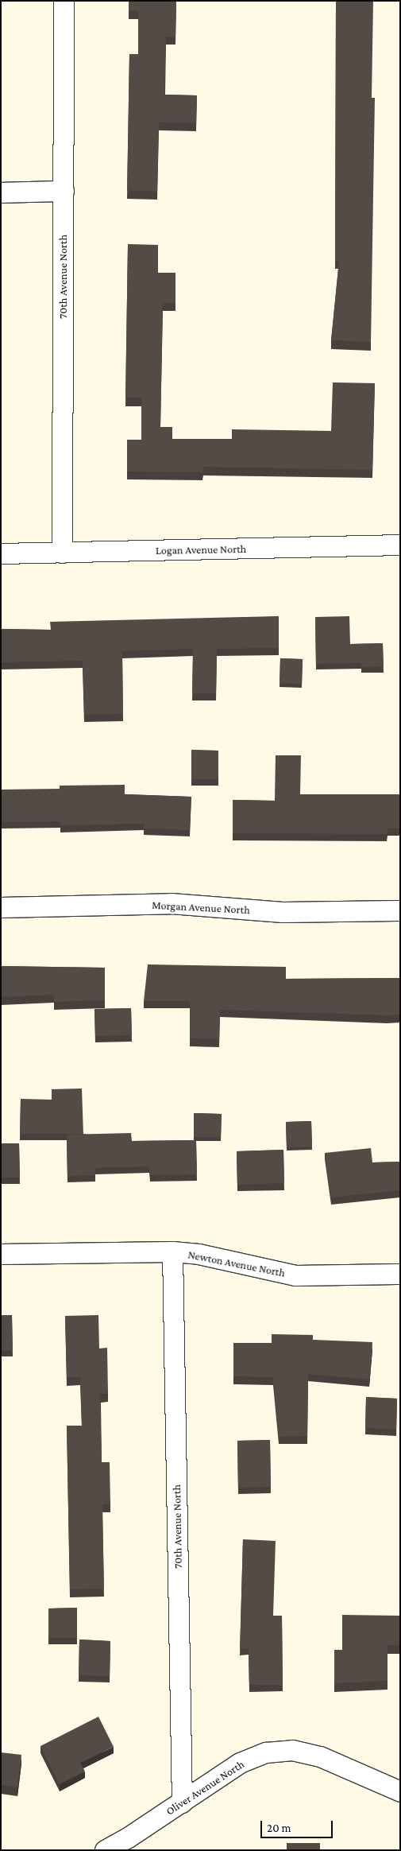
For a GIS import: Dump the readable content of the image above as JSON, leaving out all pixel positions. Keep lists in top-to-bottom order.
{
  "streets": {
    "street": [
      "70th Avenue North",
      "Logan Avenue North",
      "Morgan Avenue North",
      "Newton Avenue North",
      "Oliver Avenue North"
    ]
  },
  "crossings": [
    ["70th Avenue North", "Logan Avenue North"],
    ["70th Avenue North", "Newton Avenue North"],
    ["70th Avenue North", "Oliver Avenue North"]
  ],
  "scale_bar": "20 m"
}
